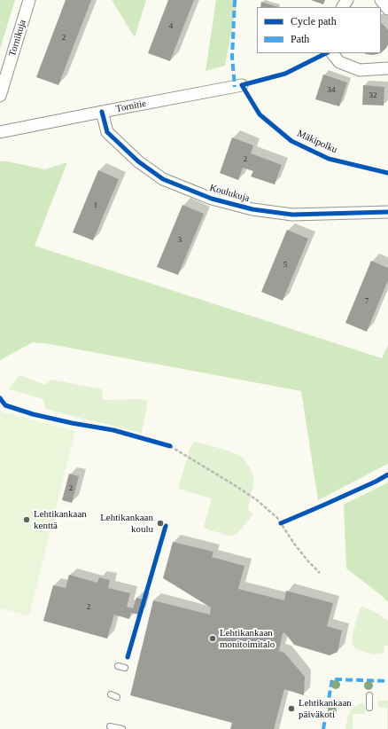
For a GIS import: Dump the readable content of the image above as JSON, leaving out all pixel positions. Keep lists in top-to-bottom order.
{
  "streets": {
    "street": ["Tornikuja", "Tornitie", "Koulukuja"],
    "cycle path": ["Mäkipolku"]
  },
  "crossings": [
    ["Tornitie", "Koulukuja"]
  ],
  "places": [
    "Lehtikankaan kenttä",
    "Lehtikankaan koulu",
    "Lehtikankaan monitoimitalo",
    "Lehtikankaan päiväkoti"
  ],
  "house_numbers": [
    "4",
    "2",
    "34",
    "32",
    "2",
    "1",
    "3",
    "5",
    "7",
    "2",
    "2"
  ],
  "legend": ["Cycle path", "Path"]
}
